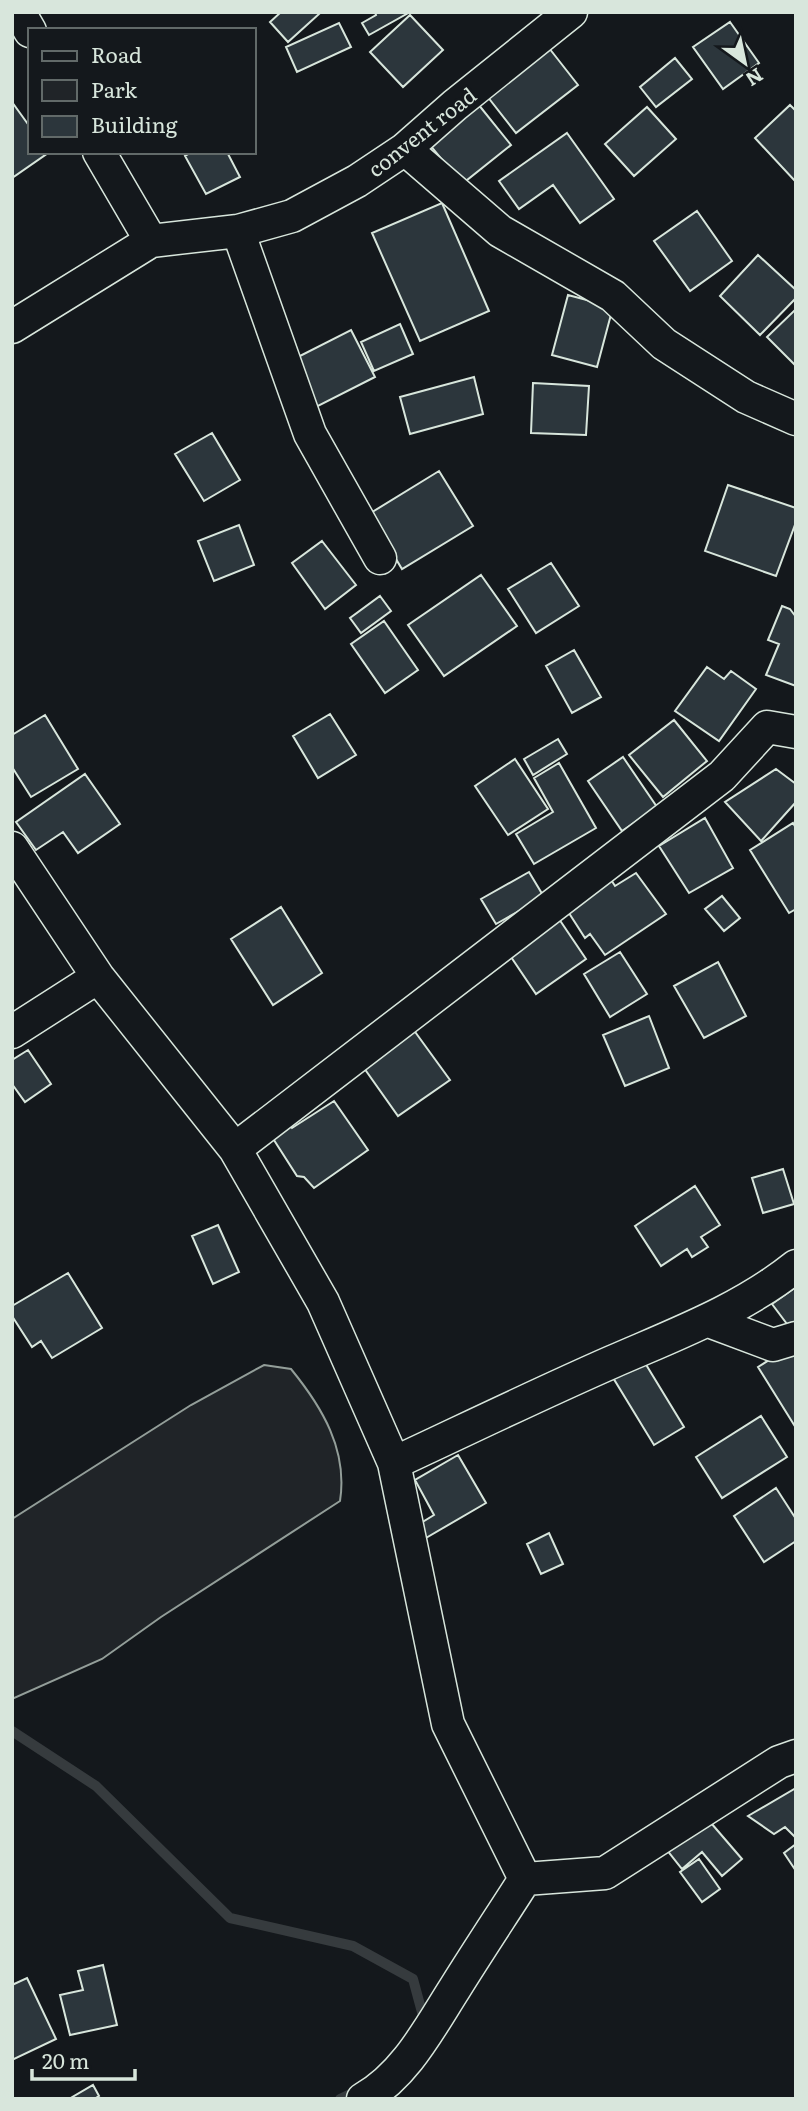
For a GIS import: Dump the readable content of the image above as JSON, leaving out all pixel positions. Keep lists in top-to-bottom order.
{
  "streets": {
    "street": ["convent road"]
  },
  "legend": ["Road", "Park", "Building"],
  "scale_bar": "20 m",
  "north": "bottom right"
}
